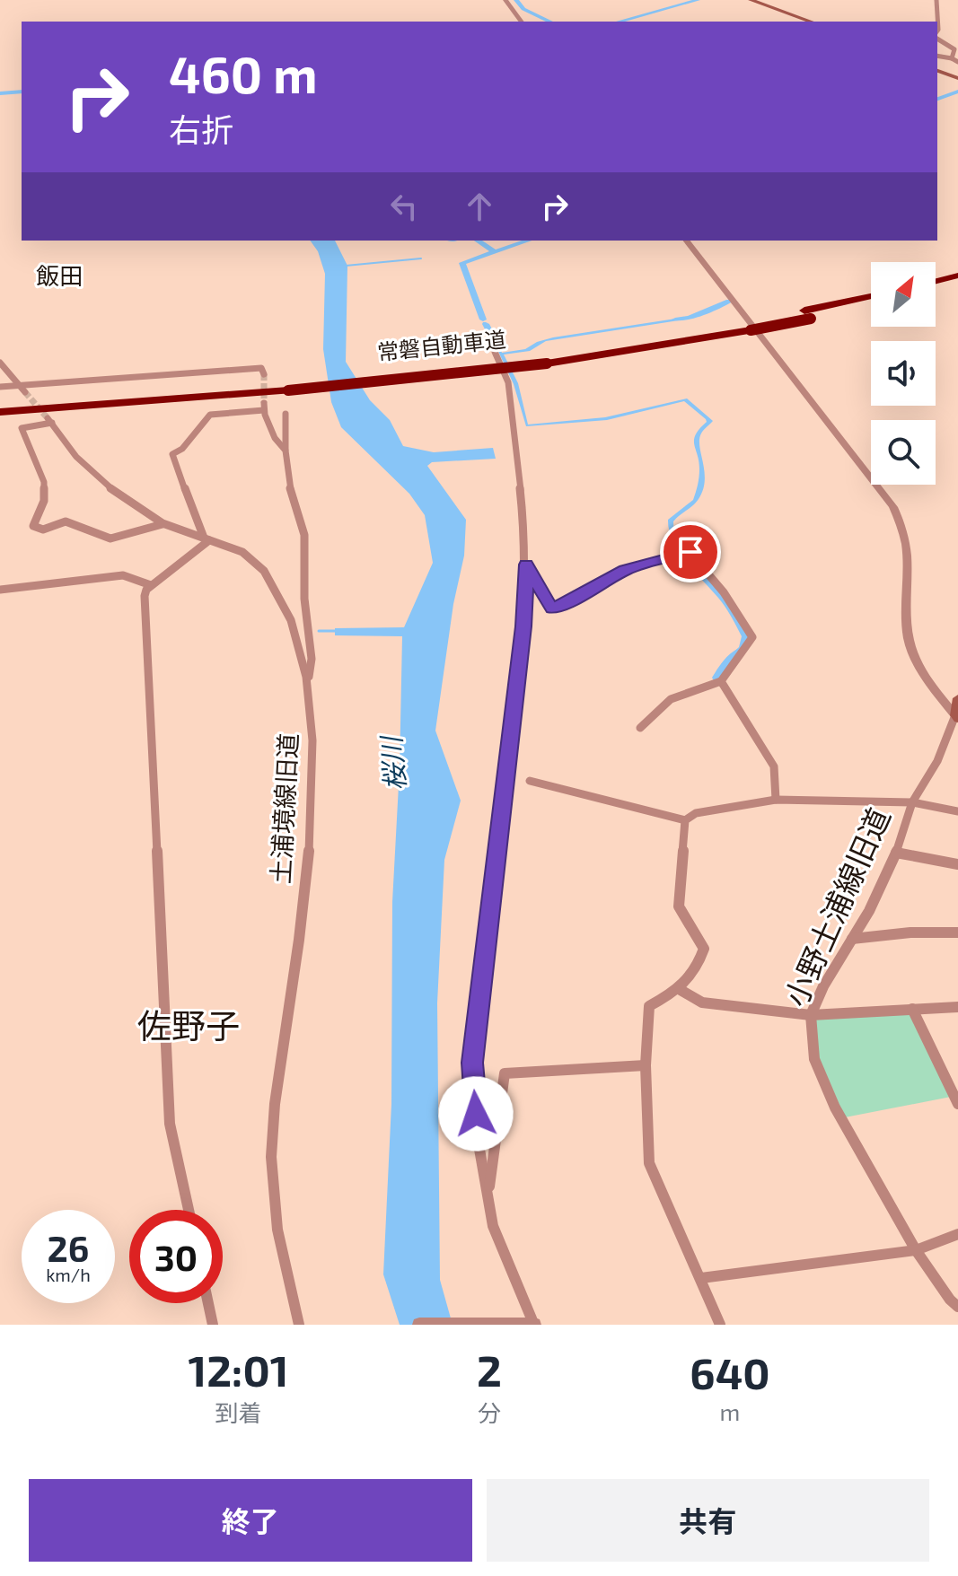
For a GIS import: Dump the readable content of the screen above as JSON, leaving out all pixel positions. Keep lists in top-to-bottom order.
{
  "streets": {
    "highway": ["常磐自動車道"],
    "street": ["土浦境線旧道", "小野土浦線旧道"]
  },
  "districts": ["飯田", "佐野子"],
  "water": ["桜川"],
  "north": "top right",
  "page": {
    "turn": ["460 m", "右折"],
    "speed": "26 km/h",
    "limit": "30",
    "eta": [
      "12:01",
      "到着",
      "2",
      "分",
      "640",
      "m"
    ],
    "buttons": ["終了", "共有"]
  }
}
